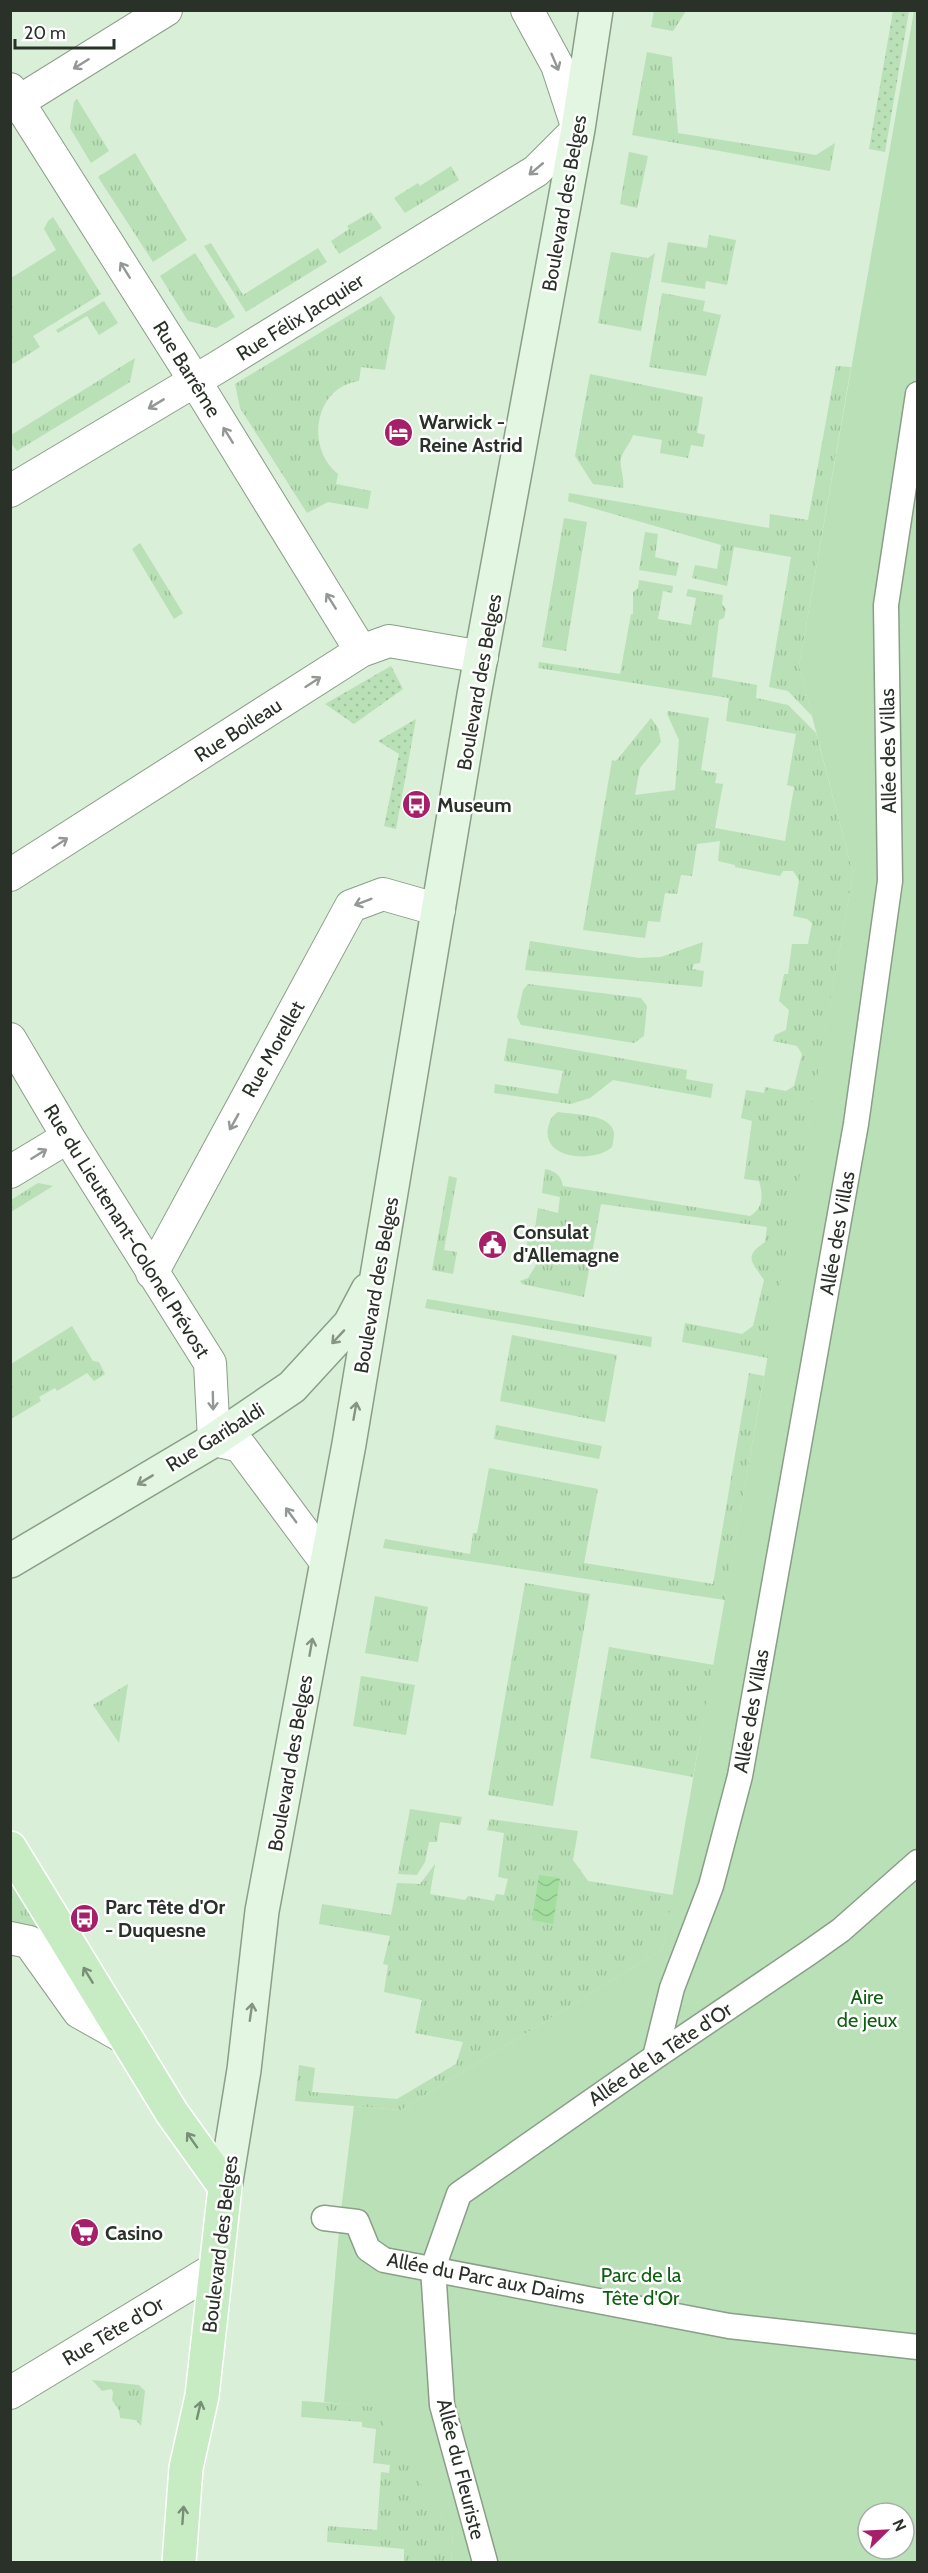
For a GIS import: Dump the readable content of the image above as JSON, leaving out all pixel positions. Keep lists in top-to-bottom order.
{
  "streets": {
    "main road": ["Boulevard des Belges", "Rue Garibaldi"],
    "street": [
      "Rue Félix Jacquier",
      "Rue Barrême",
      "Rue Boileau",
      "Allée des Villas",
      "Rue Morellet",
      "Rue du Lieutenant-Colonel Prévost",
      "Allée de la Tête d'Or",
      "Allée du Parc aux Daims",
      "Rue Tête d'Or",
      "Allée du Fleuriste"
    ]
  },
  "crossings": [
    ["Boulevard des Belges", "Rue Félix Jacquier"],
    ["Boulevard des Belges", "Rue Boileau"],
    ["Boulevard des Belges", "Rue Morellet"],
    ["Boulevard des Belges", "Rue Garibaldi"],
    ["Boulevard des Belges", "Rue Tête d'Or"],
    ["Rue Félix Jacquier", "Rue Barrême"],
    ["Rue Barrême", "Rue Boileau"],
    ["Allée des Villas", "Allée de la Tête d'Or"],
    ["Rue Morellet", "Rue du Lieutenant-Colonel Prévost"],
    ["Rue du Lieutenant-Colonel Prévost", "Rue Garibaldi"],
    ["Allée de la Tête d'Or", "Allée du Parc aux Daims"],
    ["Allée de la Tête d'Or", "Allée du Fleuriste"],
    ["Allée du Parc aux Daims", "Allée du Fleuriste"]
  ],
  "one_way": [
    "Boulevard des Belges",
    "Rue Félix Jacquier",
    "Rue Barrême",
    "Rue Boileau",
    "Rue Morellet",
    "Rue du Lieutenant-Colonel Prévost",
    "Rue Garibaldi"
  ],
  "parks": ["Aire de jeux", "Parc de la Tête d'Or"],
  "places": {
    "hotel": ["Warwick - Reine Astrid"],
    "bus stop": ["Museum", "Parc Tête d'Or - Duquesne"],
    "public building": ["Consulat d'Allemagne"],
    "supermarket": ["Casino"]
  },
  "scale_bar": "20 m",
  "north": "top right"
}
